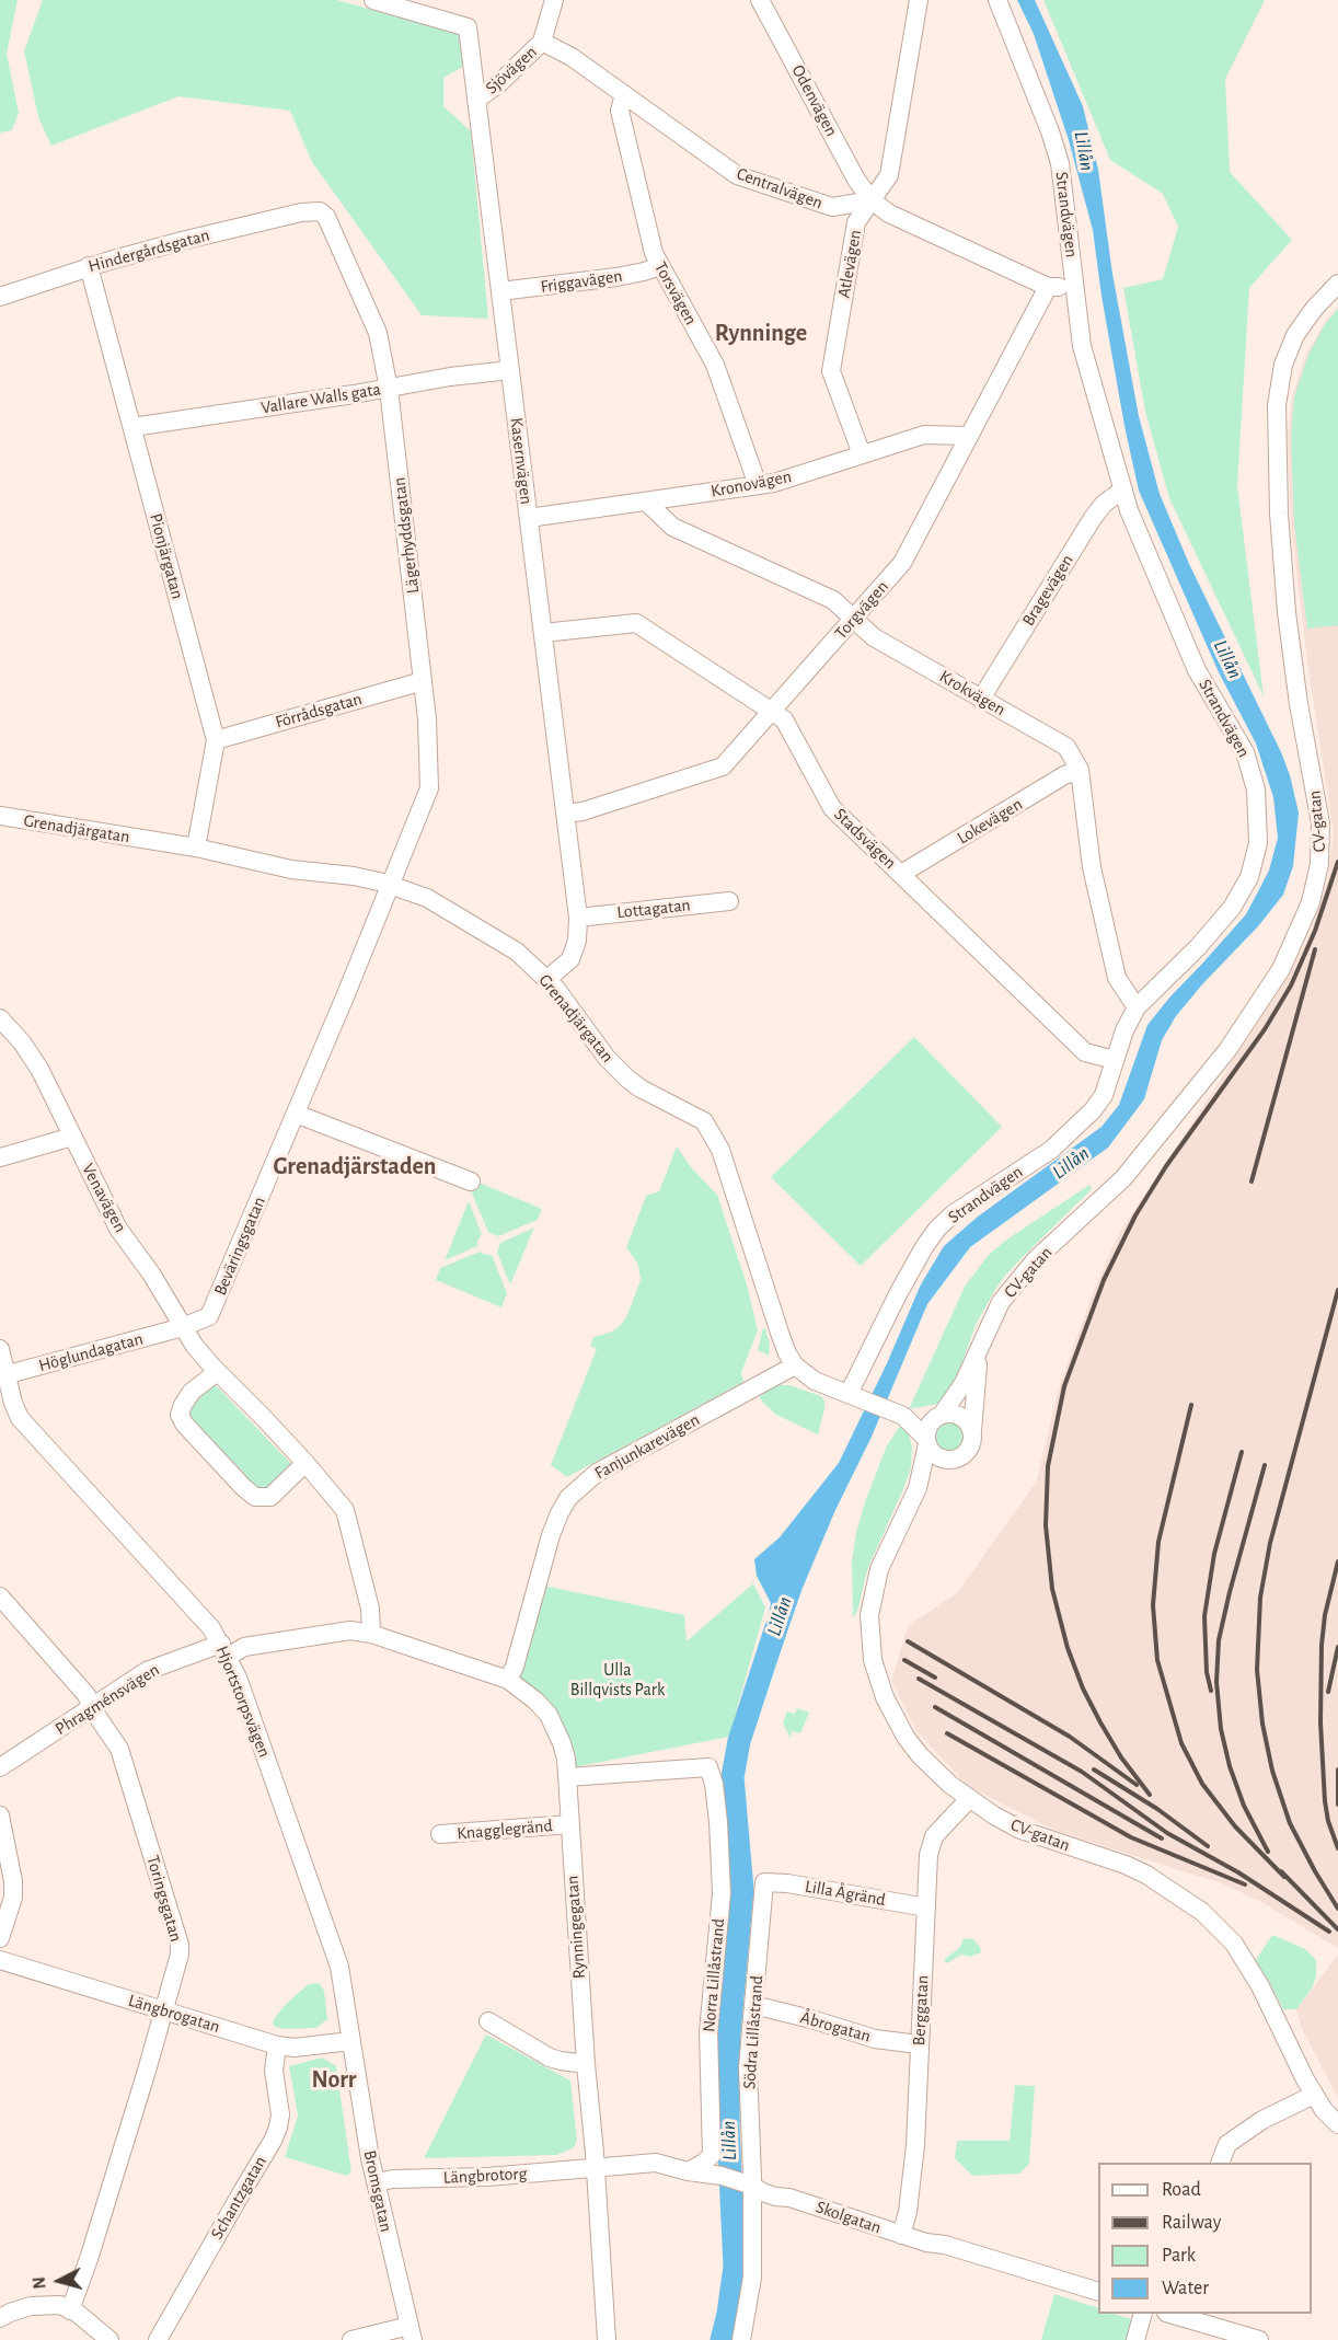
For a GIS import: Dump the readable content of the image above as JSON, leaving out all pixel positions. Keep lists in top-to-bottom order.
{
  "streets": {
    "street": [
      "Sjövägen",
      "Odenvägen",
      "Centralvägen",
      "Strandvägen",
      "Hindergårdsgatan",
      "Atlevägen",
      "Friggavägen",
      "Torsvägen",
      "Vallare Walls gata",
      "Kasernvägen",
      "Kronovägen",
      "Lägerhyddsgatan",
      "Pionjärgatan",
      "Bragevägen",
      "Torgvägen",
      "Krokvägen",
      "Förrådsgatan",
      "Lokevägen",
      "CV-gatan",
      "Grenadjärgatan",
      "Stadsvägen",
      "Lottagatan",
      "Venavägen",
      "Beväringsgatan",
      "Höglundagatan",
      "Fanjunkarevägen",
      "Phragménsvägen",
      "Hjortstorpsvägen",
      "Knagglegränd",
      "Lilla Ågränd",
      "Toringsgatan",
      "Rynningegatan",
      "Norra Lillåstrand",
      "Berggatan",
      "Längbrogatan",
      "Åbrogatan",
      "Södra Lillåstrand",
      "Längbrotorg",
      "Bromsgatan",
      "Schantzgatan",
      "Skolgatan"
    ]
  },
  "crossings": [
    ["Sjövägen", "Centralvägen"],
    ["Sjövägen", "Kasernvägen"],
    ["Odenvägen", "Centralvägen"],
    ["Odenvägen", "Atlevägen"],
    ["Centralvägen", "Atlevägen"],
    ["Centralvägen", "Torsvägen"],
    ["Strandvägen", "Bragevägen"],
    ["Strandvägen", "Krokvägen"],
    ["Strandvägen", "Stadsvägen"],
    ["Hindergårdsgatan", "Lägerhyddsgatan"],
    ["Hindergårdsgatan", "Pionjärgatan"],
    ["Atlevägen", "Kronovägen"],
    ["Friggavägen", "Torsvägen"],
    ["Friggavägen", "Kasernvägen"],
    ["Torsvägen", "Kronovägen"],
    ["Vallare Walls gata", "Kasernvägen"],
    ["Vallare Walls gata", "Lägerhyddsgatan"],
    ["Vallare Walls gata", "Pionjärgatan"],
    ["Kasernvägen", "Kronovägen"],
    ["Kasernvägen", "Torgvägen"],
    ["Kasernvägen", "Grenadjärgatan"],
    ["Kasernvägen", "Stadsvägen"],
    ["Kasernvägen", "Lottagatan"],
    ["Kronovägen", "Torgvägen"],
    ["Kronovägen", "Krokvägen"],
    ["Lägerhyddsgatan", "Förrådsgatan"],
    ["Lägerhyddsgatan", "Grenadjärgatan"],
    ["Lägerhyddsgatan", "Beväringsgatan"],
    ["Pionjärgatan", "Förrådsgatan"],
    ["Pionjärgatan", "Grenadjärgatan"],
    ["Bragevägen", "Krokvägen"],
    ["Torgvägen", "Krokvägen"],
    ["Torgvägen", "Stadsvägen"],
    ["Krokvägen", "Lokevägen"],
    ["Lokevägen", "Stadsvägen"],
    ["CV-gatan", "Berggatan"],
    ["Grenadjärgatan", "Beväringsgatan"],
    ["Grenadjärgatan", "Fanjunkarevägen"],
    ["Venavägen", "Beväringsgatan"],
    ["Venavägen", "Höglundagatan"],
    ["Venavägen", "Phragménsvägen"],
    ["Venavägen", "Rynningegatan"],
    ["Beväringsgatan", "Höglundagatan"],
    ["Höglundagatan", "Hjortstorpsvägen"],
    ["Fanjunkarevägen", "Rynningegatan"],
    ["Phragménsvägen", "Hjortstorpsvägen"],
    ["Phragménsvägen", "Toringsgatan"],
    ["Phragménsvägen", "Rynningegatan"],
    ["Hjortstorpsvägen", "Längbrogatan"],
    ["Hjortstorpsvägen", "Bromsgatan"],
    ["Knagglegränd", "Rynningegatan"],
    ["Lilla Ågränd", "Berggatan"],
    ["Lilla Ågränd", "Södra Lillåstrand"],
    ["Toringsgatan", "Längbrogatan"],
    ["Rynningegatan", "Norra Lillåstrand"],
    ["Rynningegatan", "Längbrotorg"],
    ["Rynningegatan", "Skolgatan"],
    ["Norra Lillåstrand", "Skolgatan"],
    ["Berggatan", "Åbrogatan"],
    ["Berggatan", "Skolgatan"],
    ["Längbrogatan", "Bromsgatan"],
    ["Längbrogatan", "Schantzgatan"],
    ["Åbrogatan", "Södra Lillåstrand"],
    ["Södra Lillåstrand", "Skolgatan"],
    ["Längbrotorg", "Bromsgatan"],
    ["Längbrotorg", "Skolgatan"]
  ],
  "districts": ["Rynninge", "Grenadjärstaden", "Norr"],
  "water": ["Lillån"],
  "parks": ["Ulla Billqvists Park"],
  "legend": [
    "Road",
    "Railway",
    "Park",
    "Water"
  ],
  "north": "left"
}
